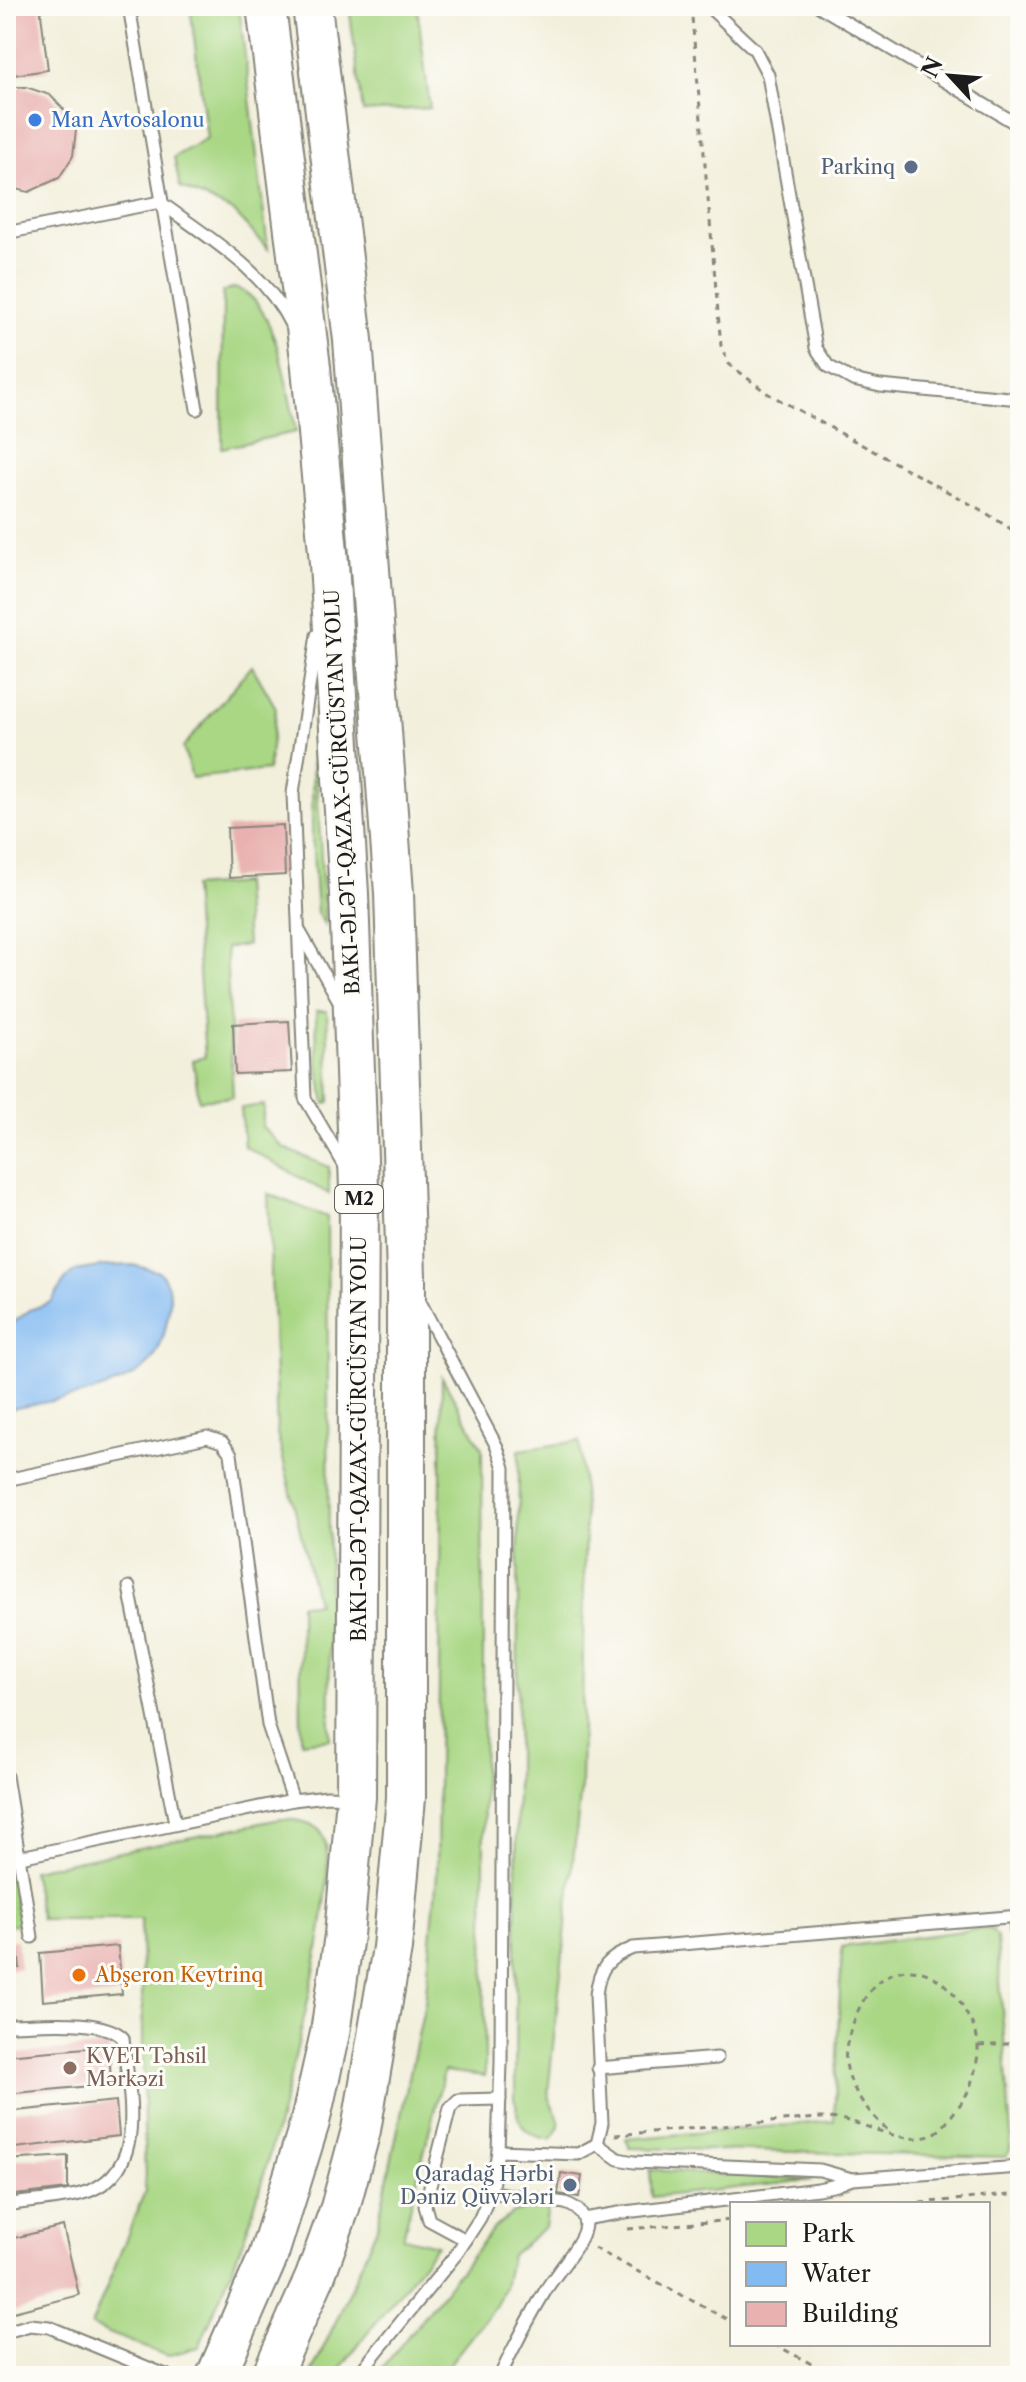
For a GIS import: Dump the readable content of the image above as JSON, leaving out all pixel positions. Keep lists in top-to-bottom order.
{
  "streets": {
    "highway": ["M2"]
  },
  "places": [
    "Man Avtosalonu",
    "Parkinq",
    "Abşeron Keytrinq",
    "KVET Təhsil Mərkəzi",
    "Qaradağ Hərbi Dəniz Qüvvələri"
  ],
  "legend": ["Park", "Water", "Building"],
  "north": "top left"
}
